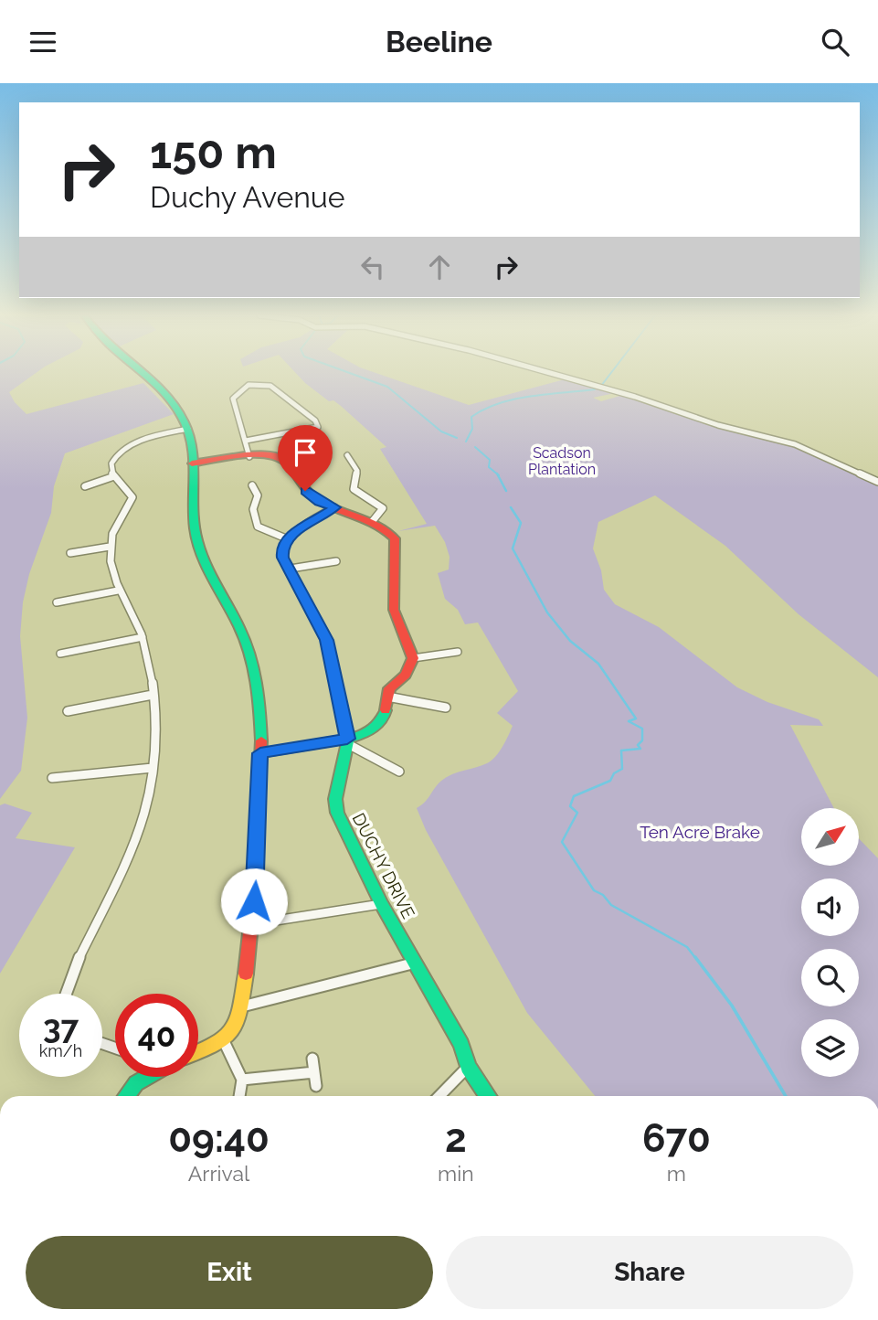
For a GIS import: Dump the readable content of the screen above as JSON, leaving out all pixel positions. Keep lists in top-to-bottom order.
{
  "streets": {
    "street": ["DUCHY DRIVE"]
  },
  "parks": ["Scadson Plantation", "Ten Acre Brake"],
  "north": "top right",
  "page": {
    "header": "Beeline",
    "turn": ["150 m", "Duchy Avenue"],
    "speed": "37 km/h",
    "limit": "40",
    "eta": [
      "09:40",
      "Arrival",
      "2",
      "min",
      "670",
      "m"
    ],
    "buttons": ["Exit", "Share"]
  }
}
